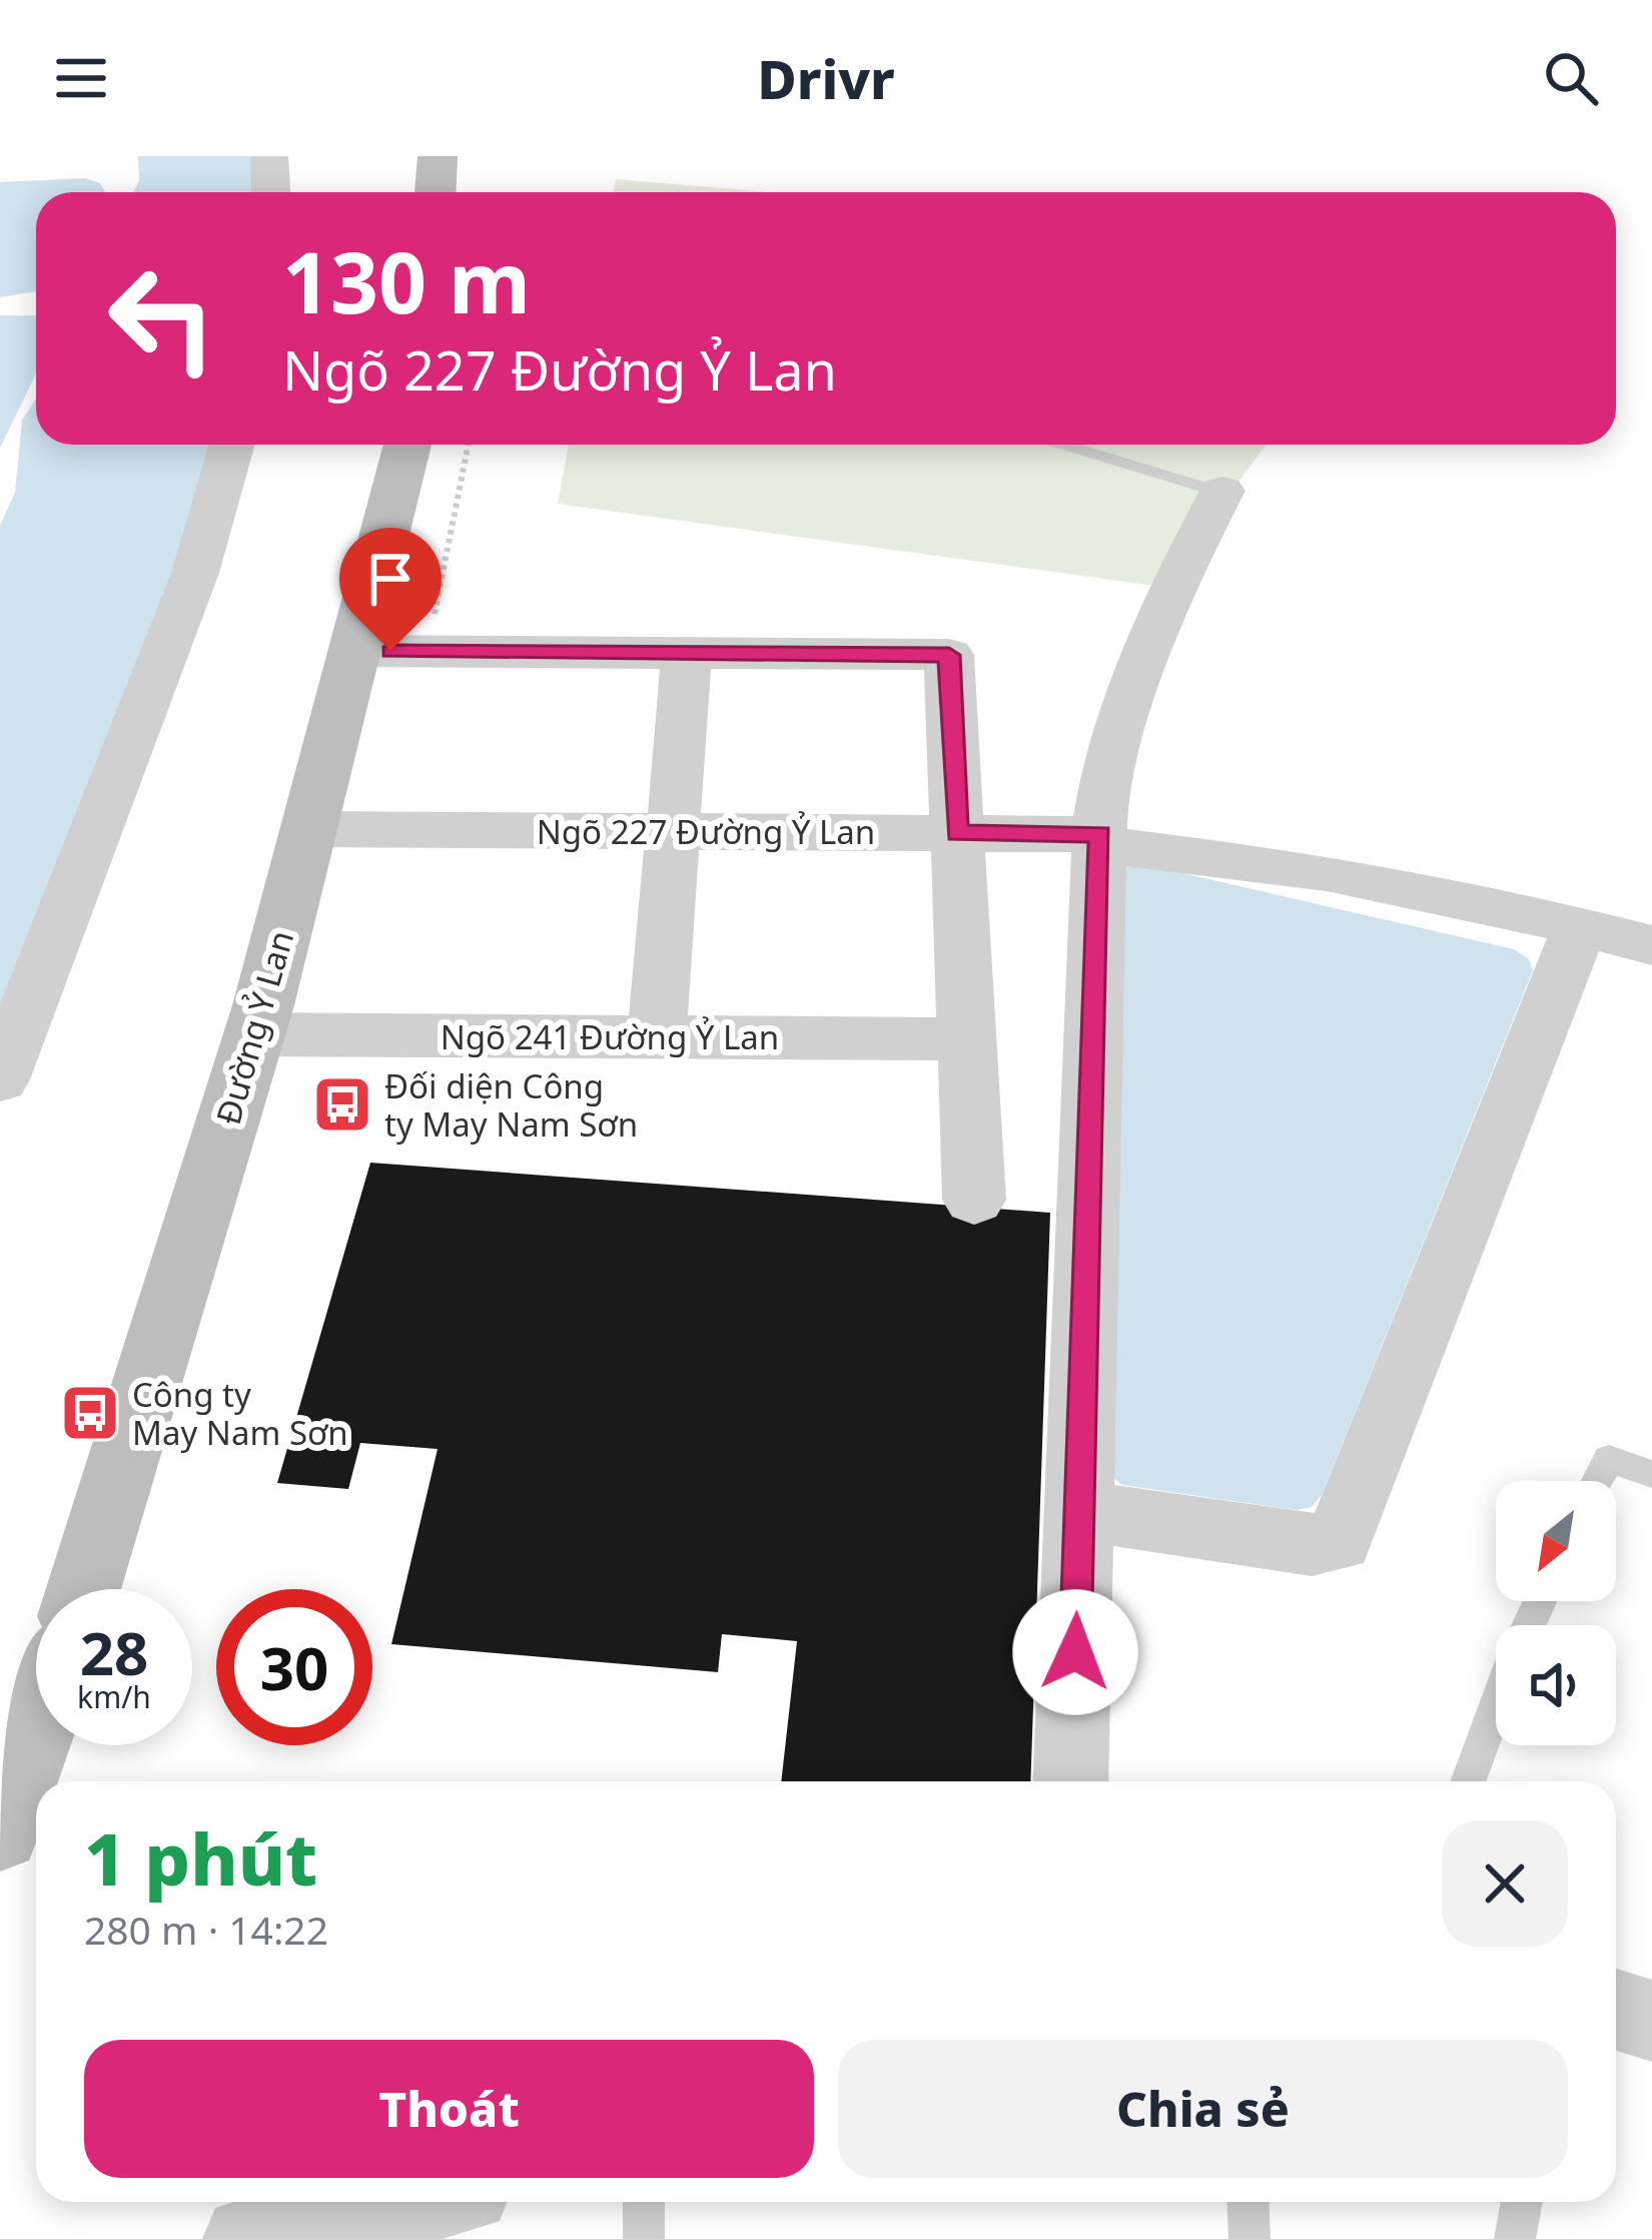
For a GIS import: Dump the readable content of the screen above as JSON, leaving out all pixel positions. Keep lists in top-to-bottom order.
{
  "streets": {
    "main road": ["Đường Ỷ Lan"],
    "street": ["Ngõ 227 Đường Ỷ Lan", "Ngõ 241 Đường Ỷ Lan"]
  },
  "crossings": [
    ["Ngõ 227 Đường Ỷ Lan", "Đường Ỷ Lan"],
    ["Đường Ỷ Lan", "Ngõ 241 Đường Ỷ Lan"]
  ],
  "places": {
    "bus stop": ["Đối diện Công ty May Nam Sơn", "Công ty May Nam Sơn"]
  },
  "north": "bottom left",
  "page": {
    "header": "Drivr",
    "turn": ["130 m", "Ngõ 227 Đường Ỷ Lan"],
    "speed": "28 km/h",
    "limit": "30",
    "heading": ["1 phút", "280 m · 14:22"],
    "buttons": ["Thoát", "Chia sẻ"]
  }
}
